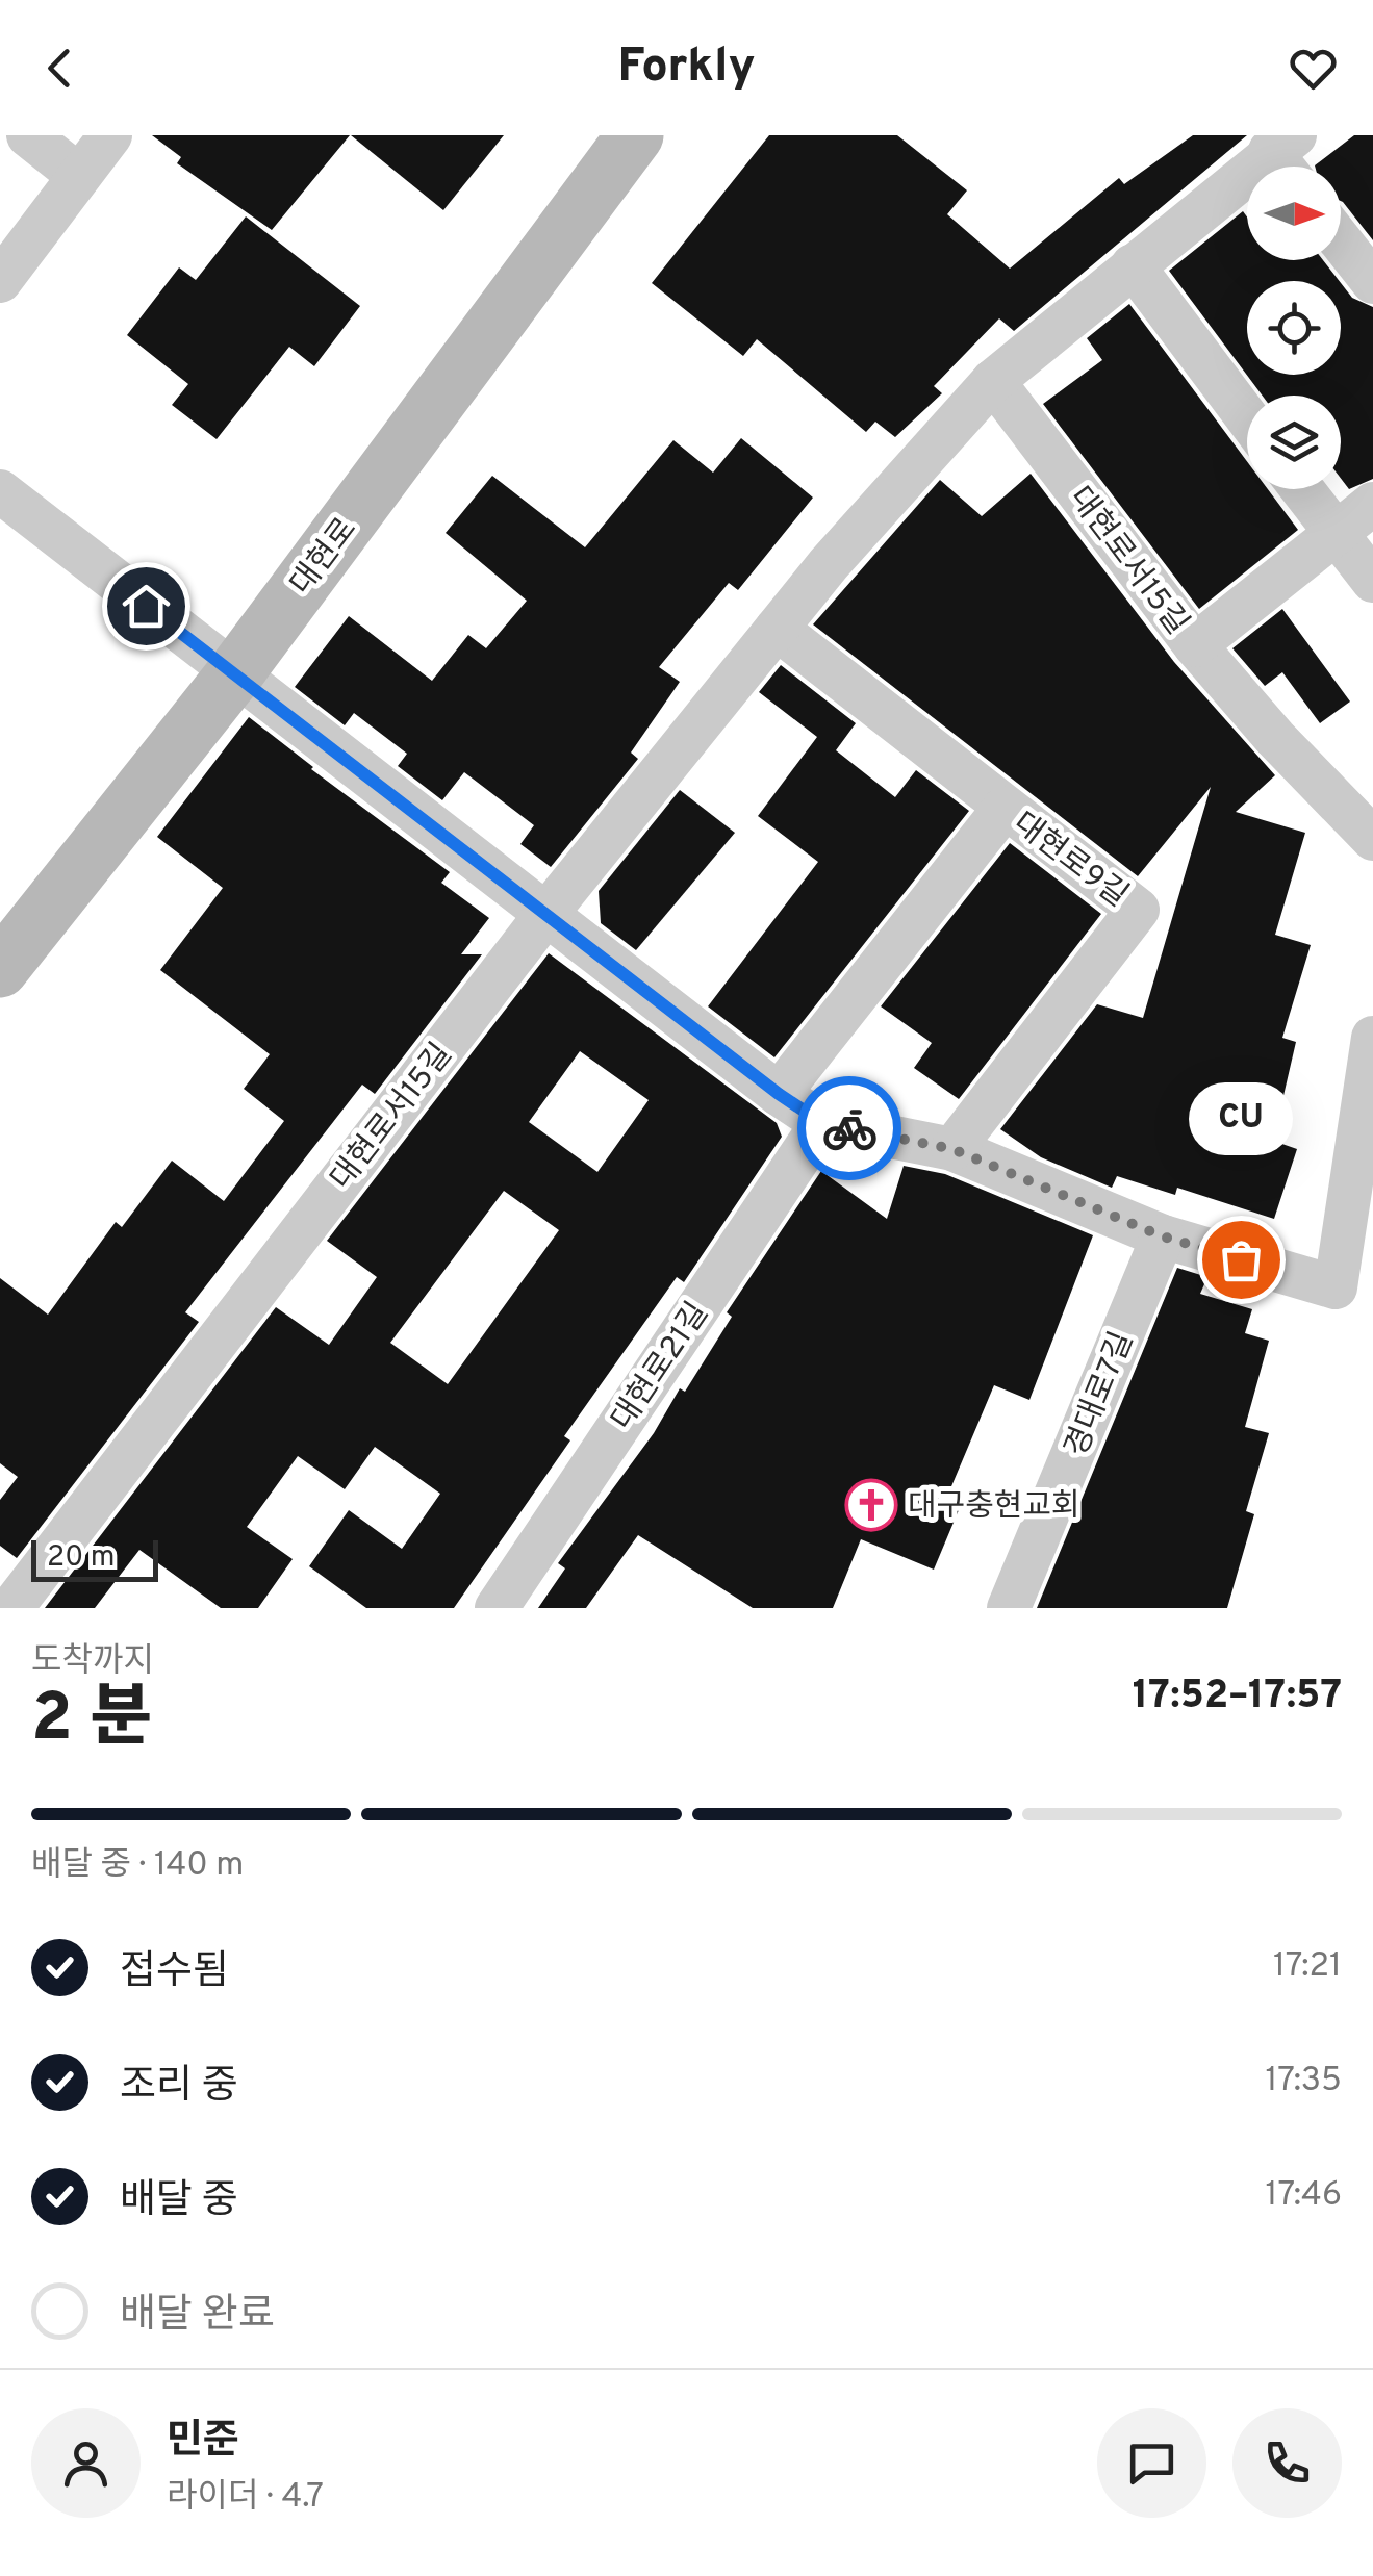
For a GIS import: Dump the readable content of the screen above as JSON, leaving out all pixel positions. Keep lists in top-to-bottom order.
{
  "streets": {
    "main road": ["대현로"],
    "street": [
      "대현로서15길",
      "대현로9길",
      "대현로21길",
      "경대로7길"
    ]
  },
  "places": {
    "other": ["CU"],
    "church": ["대구충현교회"]
  },
  "scale_bar": "20 m",
  "north": "right",
  "page": {
    "header": "Forkly",
    "bubble": "CU",
    "scale": "20 m",
    "heading": ["2 분", "도착까지", "17:52–17:57"],
    "panel": ["민준", "라이더 · 4.7"],
    "bar": "배달 중 · 140 m",
    "list": [
      ["접수됨", "17:21"],
      ["조리 중", "17:35"],
      ["배달 중", "17:46"],
      "배달 완료"
    ]
  }
}
